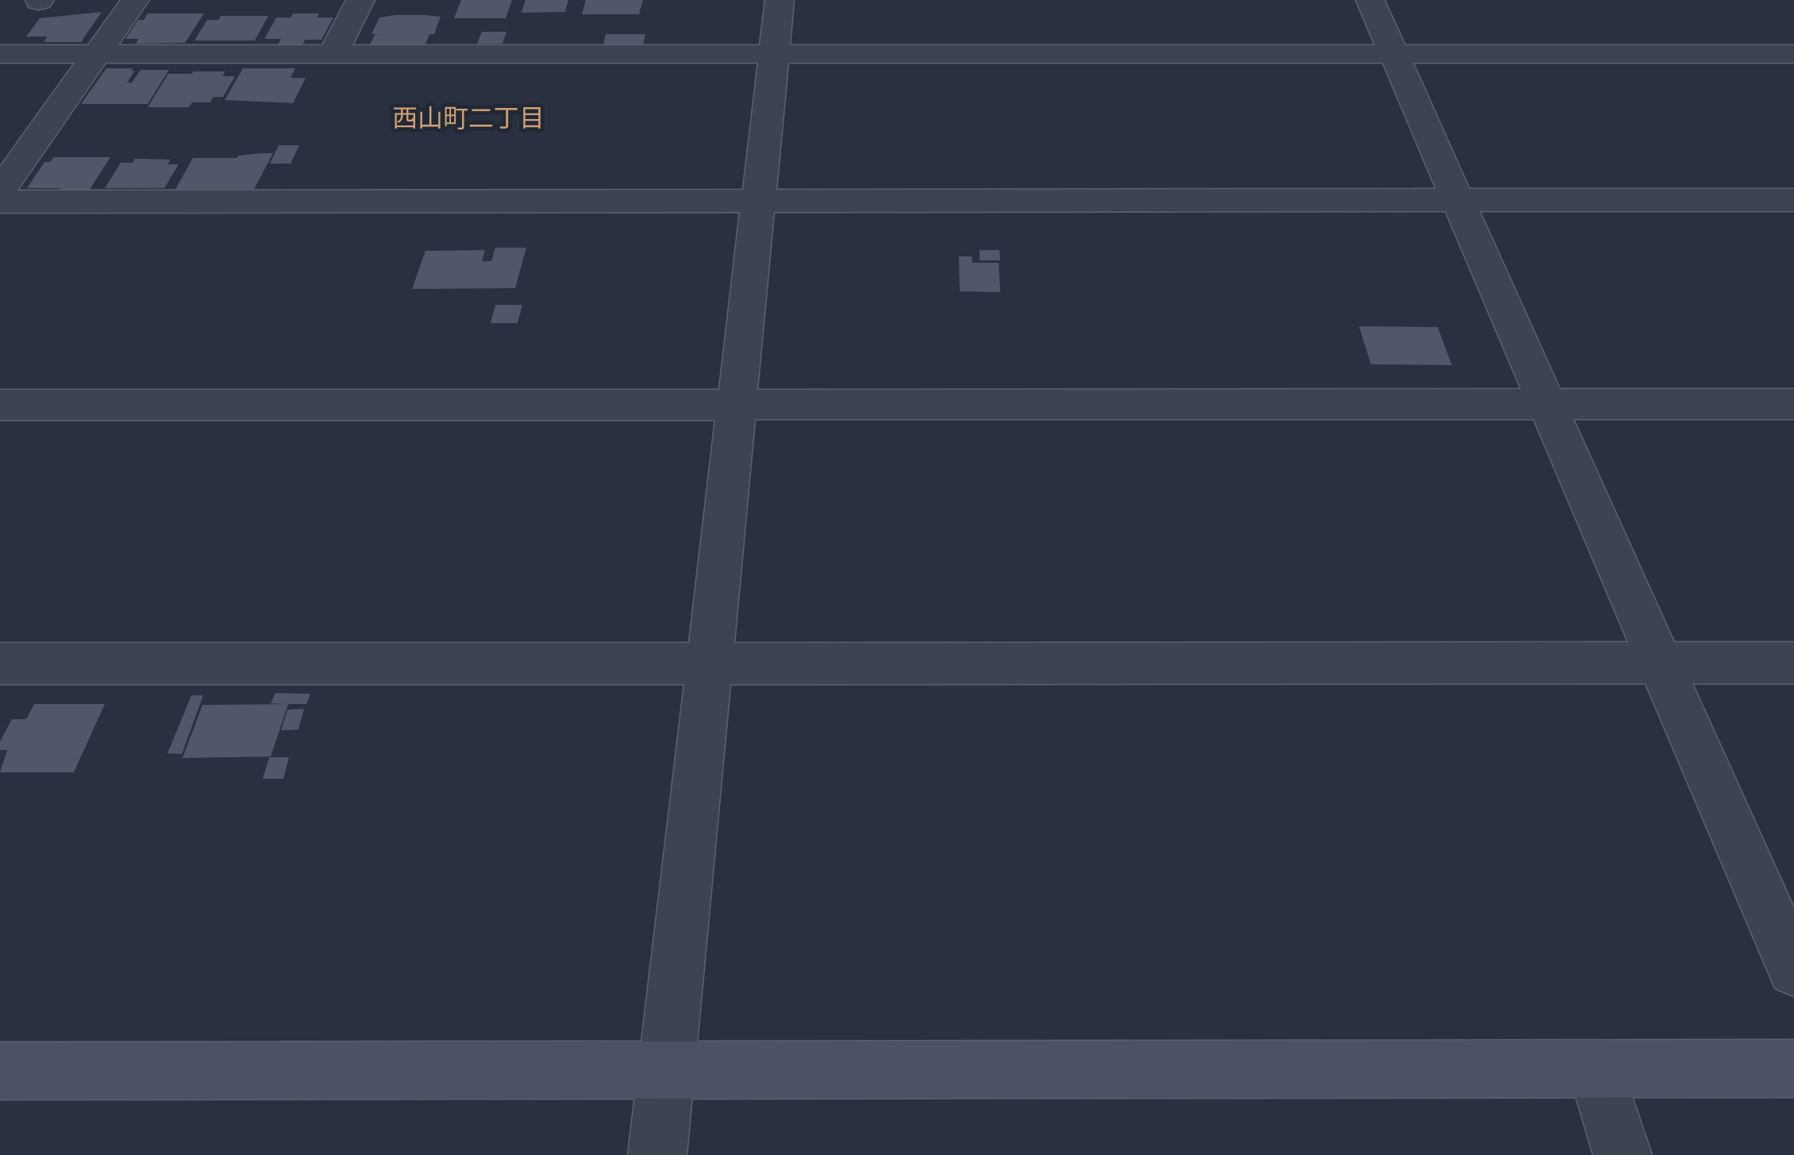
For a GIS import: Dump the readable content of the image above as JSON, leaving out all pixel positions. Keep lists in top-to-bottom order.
{
  "districts": ["西山町二丁目"]
}
